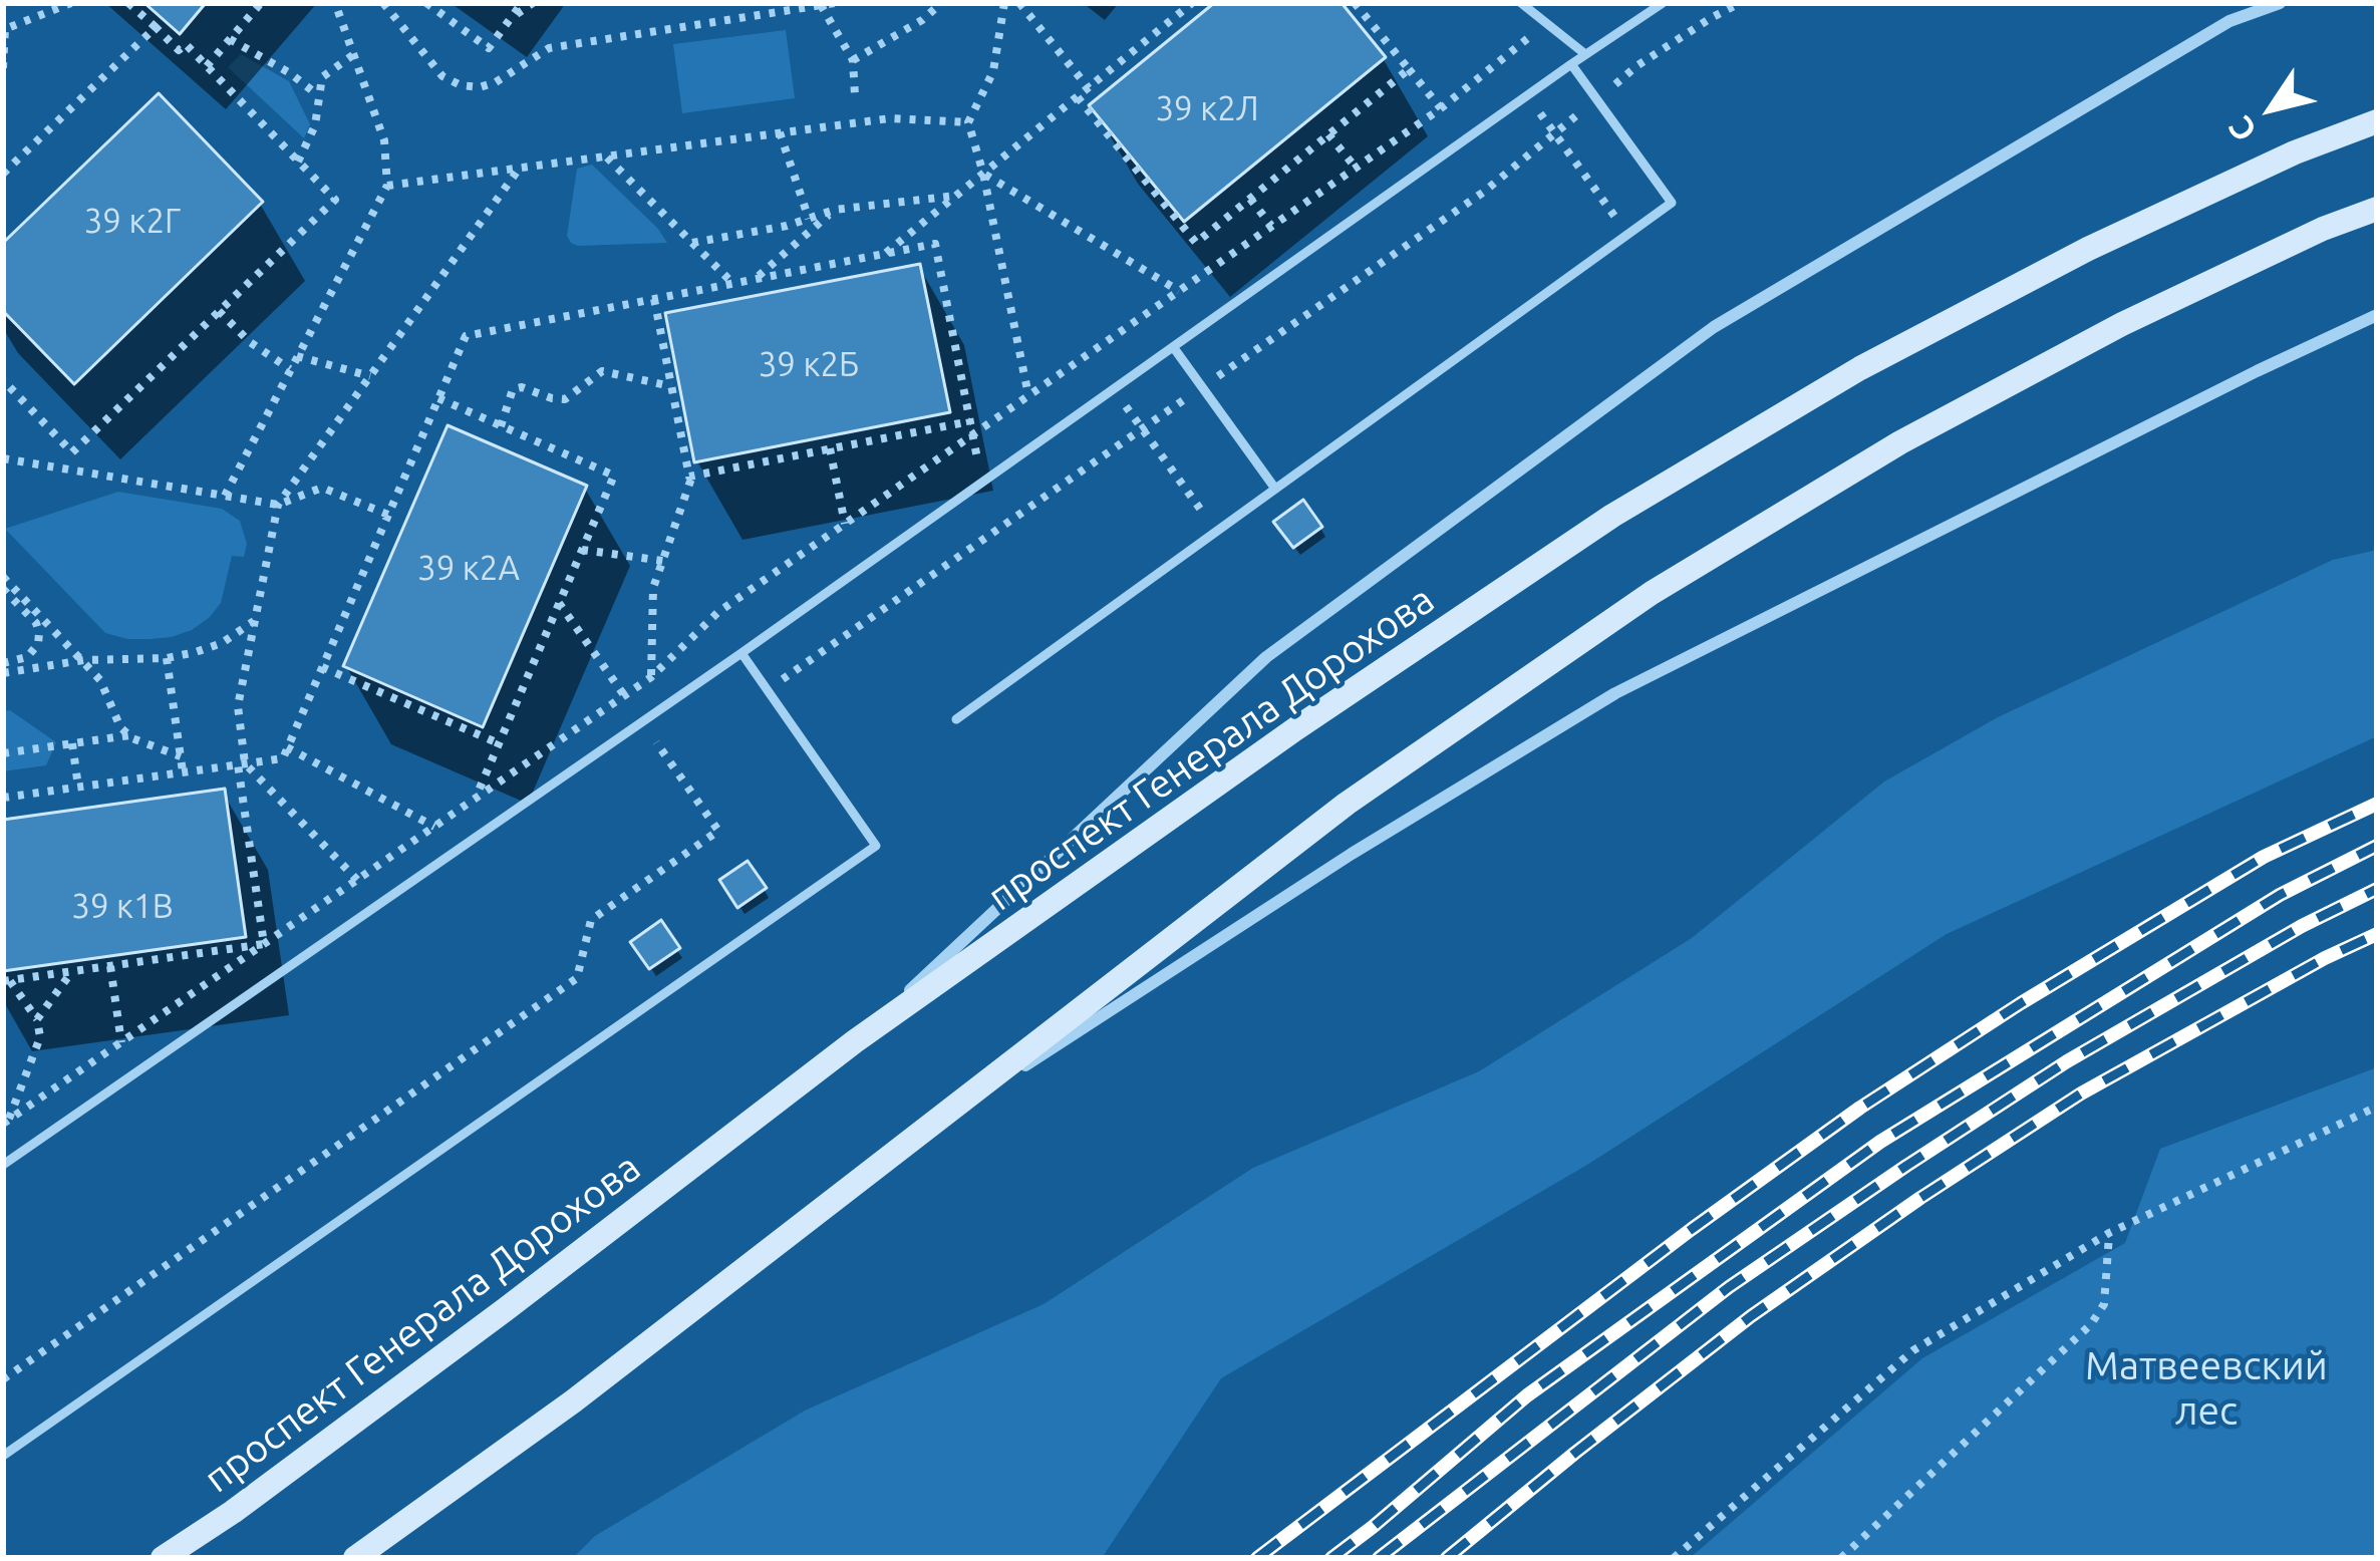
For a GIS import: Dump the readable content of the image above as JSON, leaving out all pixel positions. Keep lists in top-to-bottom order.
{
  "streets": {
    "main road": ["проспект Генерала Дорохова"]
  },
  "parks": ["Матвеевский лес"],
  "house_numbers": [
    "39 к2Л",
    "39 к2Г",
    "39 к2Б",
    "39 к2А",
    "39 к1В"
  ],
  "north": "bottom left"
}
